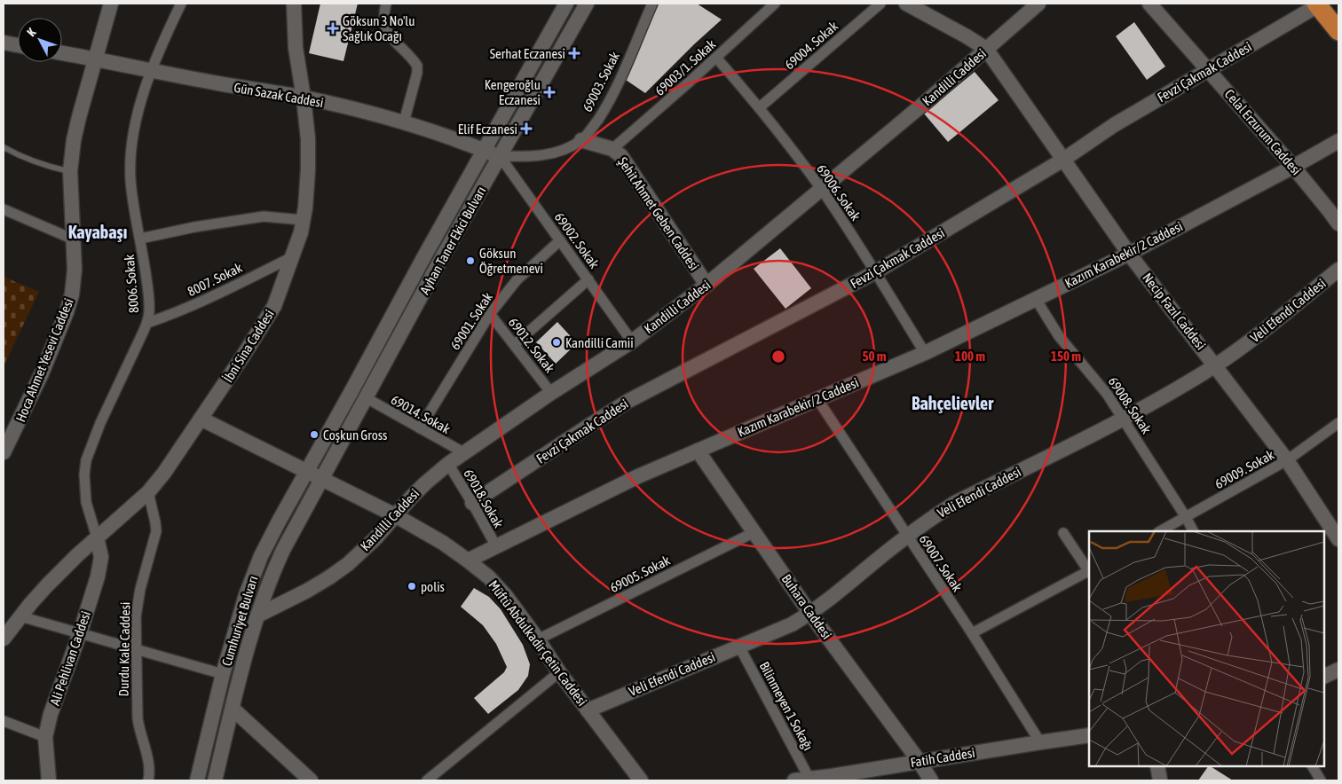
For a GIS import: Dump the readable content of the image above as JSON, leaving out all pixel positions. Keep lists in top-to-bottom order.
{
  "streets": {
    "street": [
      "69004. Sokak",
      "69003/1. Sokak",
      "Fevzi Çakmak Caddesi",
      "Kandilli Caddesi",
      "69003. Sokak",
      "Gün Sazak Caddesi",
      "Celal Erzurum Caddesi",
      "69006. Sokak",
      "Şehit Ahmet Geben Caddesi",
      "Ayhan Taner Ekici Bulvarı",
      "69002. Sokak",
      "Kazım Karabekir/2 Caddesi",
      "8007. Sokak",
      "8006. Sokak",
      "Veli Efendi Caddesi",
      "Necip Fazıl Caddesi",
      "69001. Sokak",
      "69012. Sokak",
      "İbni Sina Caddesi",
      "Hoca Ahmet Yesevi Caddesi",
      "69008. Sokak",
      "69014. Sokak",
      "69009. Sokak",
      "69018. Sokak",
      "69007. Sokak",
      "69005. Sokak",
      "Buhara Caddesi",
      "Cumhuriyet Bulvarı",
      "Müftü Abdulkadir Çetin Caddesi",
      "Durdu Kale Caddesi",
      "Ali Pehlivan Caddesi",
      "Bilinmeyen 1 Sokağı",
      "Fatih Caddesi"
    ]
  },
  "crossings": [
    ["69004. Sokak", "69006. Sokak"],
    ["69003/1. Sokak", "69006. Sokak"],
    ["69003/1. Sokak", "Şehit Ahmet Geben Caddesi"],
    ["Fevzi Çakmak Caddesi", "Celal Erzurum Caddesi"],
    ["Fevzi Çakmak Caddesi", "69006. Sokak"],
    ["Fevzi Çakmak Caddesi", "Necip Fazıl Caddesi"],
    ["Fevzi Çakmak Caddesi", "69018. Sokak"],
    ["Kandilli Caddesi", "69006. Sokak"],
    ["Kandilli Caddesi", "Şehit Ahmet Geben Caddesi"],
    ["Kandilli Caddesi", "69002. Sokak"],
    ["Kandilli Caddesi", "Necip Fazıl Caddesi"],
    ["Kandilli Caddesi", "69012. Sokak"],
    ["Kandilli Caddesi", "69014. Sokak"],
    ["Kandilli Caddesi", "69018. Sokak"],
    ["Kandilli Caddesi", "Cumhuriyet Bulvarı"],
    ["Kandilli Caddesi", "Müftü Abdulkadir Çetin Caddesi"],
    ["69003. Sokak", "Gün Sazak Caddesi"],
    ["69003. Sokak", "Şehit Ahmet Geben Caddesi"],
    ["69003. Sokak", "Ayhan Taner Ekici Bulvarı"],
    ["69003. Sokak", "69002. Sokak"],
    ["Gün Sazak Caddesi", "Ayhan Taner Ekici Bulvarı"],
    ["Gün Sazak Caddesi", "69002. Sokak"],
    ["Gün Sazak Caddesi", "8006. Sokak"],
    ["Gün Sazak Caddesi", "İbni Sina Caddesi"],
    ["Gün Sazak Caddesi", "Hoca Ahmet Yesevi Caddesi"],
    ["Celal Erzurum Caddesi", "Kazım Karabekir/2 Caddesi"],
    ["69006. Sokak", "Kazım Karabekir/2 Caddesi"],
    ["Ayhan Taner Ekici Bulvarı", "69002. Sokak"],
    ["Ayhan Taner Ekici Bulvarı", "69014. Sokak"],
    ["Ayhan Taner Ekici Bulvarı", "Cumhuriyet Bulvarı"],
    ["Ayhan Taner Ekici Bulvarı", "Müftü Abdulkadir Çetin Caddesi"],
    ["69002. Sokak", "69001. Sokak"],
    ["Kazım Karabekir/2 Caddesi", "Necip Fazıl Caddesi"],
    ["Kazım Karabekir/2 Caddesi", "69008. Sokak"],
    ["Kazım Karabekir/2 Caddesi", "69018. Sokak"],
    ["Kazım Karabekir/2 Caddesi", "69007. Sokak"],
    ["Kazım Karabekir/2 Caddesi", "Buhara Caddesi"],
    ["Kazım Karabekir/2 Caddesi", "Müftü Abdulkadir Çetin Caddesi"],
    ["8007. Sokak", "8006. Sokak"],
    ["8007. Sokak", "İbni Sina Caddesi"],
    ["8006. Sokak", "İbni Sina Caddesi"],
    ["8006. Sokak", "Ali Pehlivan Caddesi"],
    ["Veli Efendi Caddesi", "Necip Fazıl Caddesi"],
    ["Veli Efendi Caddesi", "69008. Sokak"],
    ["Veli Efendi Caddesi", "69007. Sokak"],
    ["Veli Efendi Caddesi", "Buhara Caddesi"],
    ["Veli Efendi Caddesi", "Müftü Abdulkadir Çetin Caddesi"],
    ["Veli Efendi Caddesi", "Bilinmeyen 1 Sokağı"],
    ["Necip Fazıl Caddesi", "69009. Sokak"],
    ["69001. Sokak", "69012. Sokak"],
    ["69001. Sokak", "69014. Sokak"],
    ["İbni Sina Caddesi", "Müftü Abdulkadir Çetin Caddesi"],
    ["İbni Sina Caddesi", "Durdu Kale Caddesi"],
    ["İbni Sina Caddesi", "Ali Pehlivan Caddesi"],
    ["69008. Sokak", "69009. Sokak"],
    ["69007. Sokak", "Fatih Caddesi"],
    ["69005. Sokak", "Buhara Caddesi"],
    ["69005. Sokak", "Müftü Abdulkadir Çetin Caddesi"],
    ["Buhara Caddesi", "Fatih Caddesi"],
    ["Cumhuriyet Bulvarı", "Müftü Abdulkadir Çetin Caddesi"],
    ["Bilinmeyen 1 Sokağı", "Fatih Caddesi"]
  ],
  "districts": ["Kayabaşı", "Bahçelievler"],
  "places": {
    "health": [
      "Göksun 3 No'lu Sağlık Ocağı",
      "Serhat Eczanesi",
      "Kengeroğlu Eczanesi",
      "Elif Eczanesi"
    ],
    "other": [
      "Göksun Öğretmenevi",
      "Kandilli Camii",
      "Coşkun Gross",
      "polis"
    ]
  },
  "north": "top left",
  "rings": ["50 m", "100 m", "150 m"]
}
